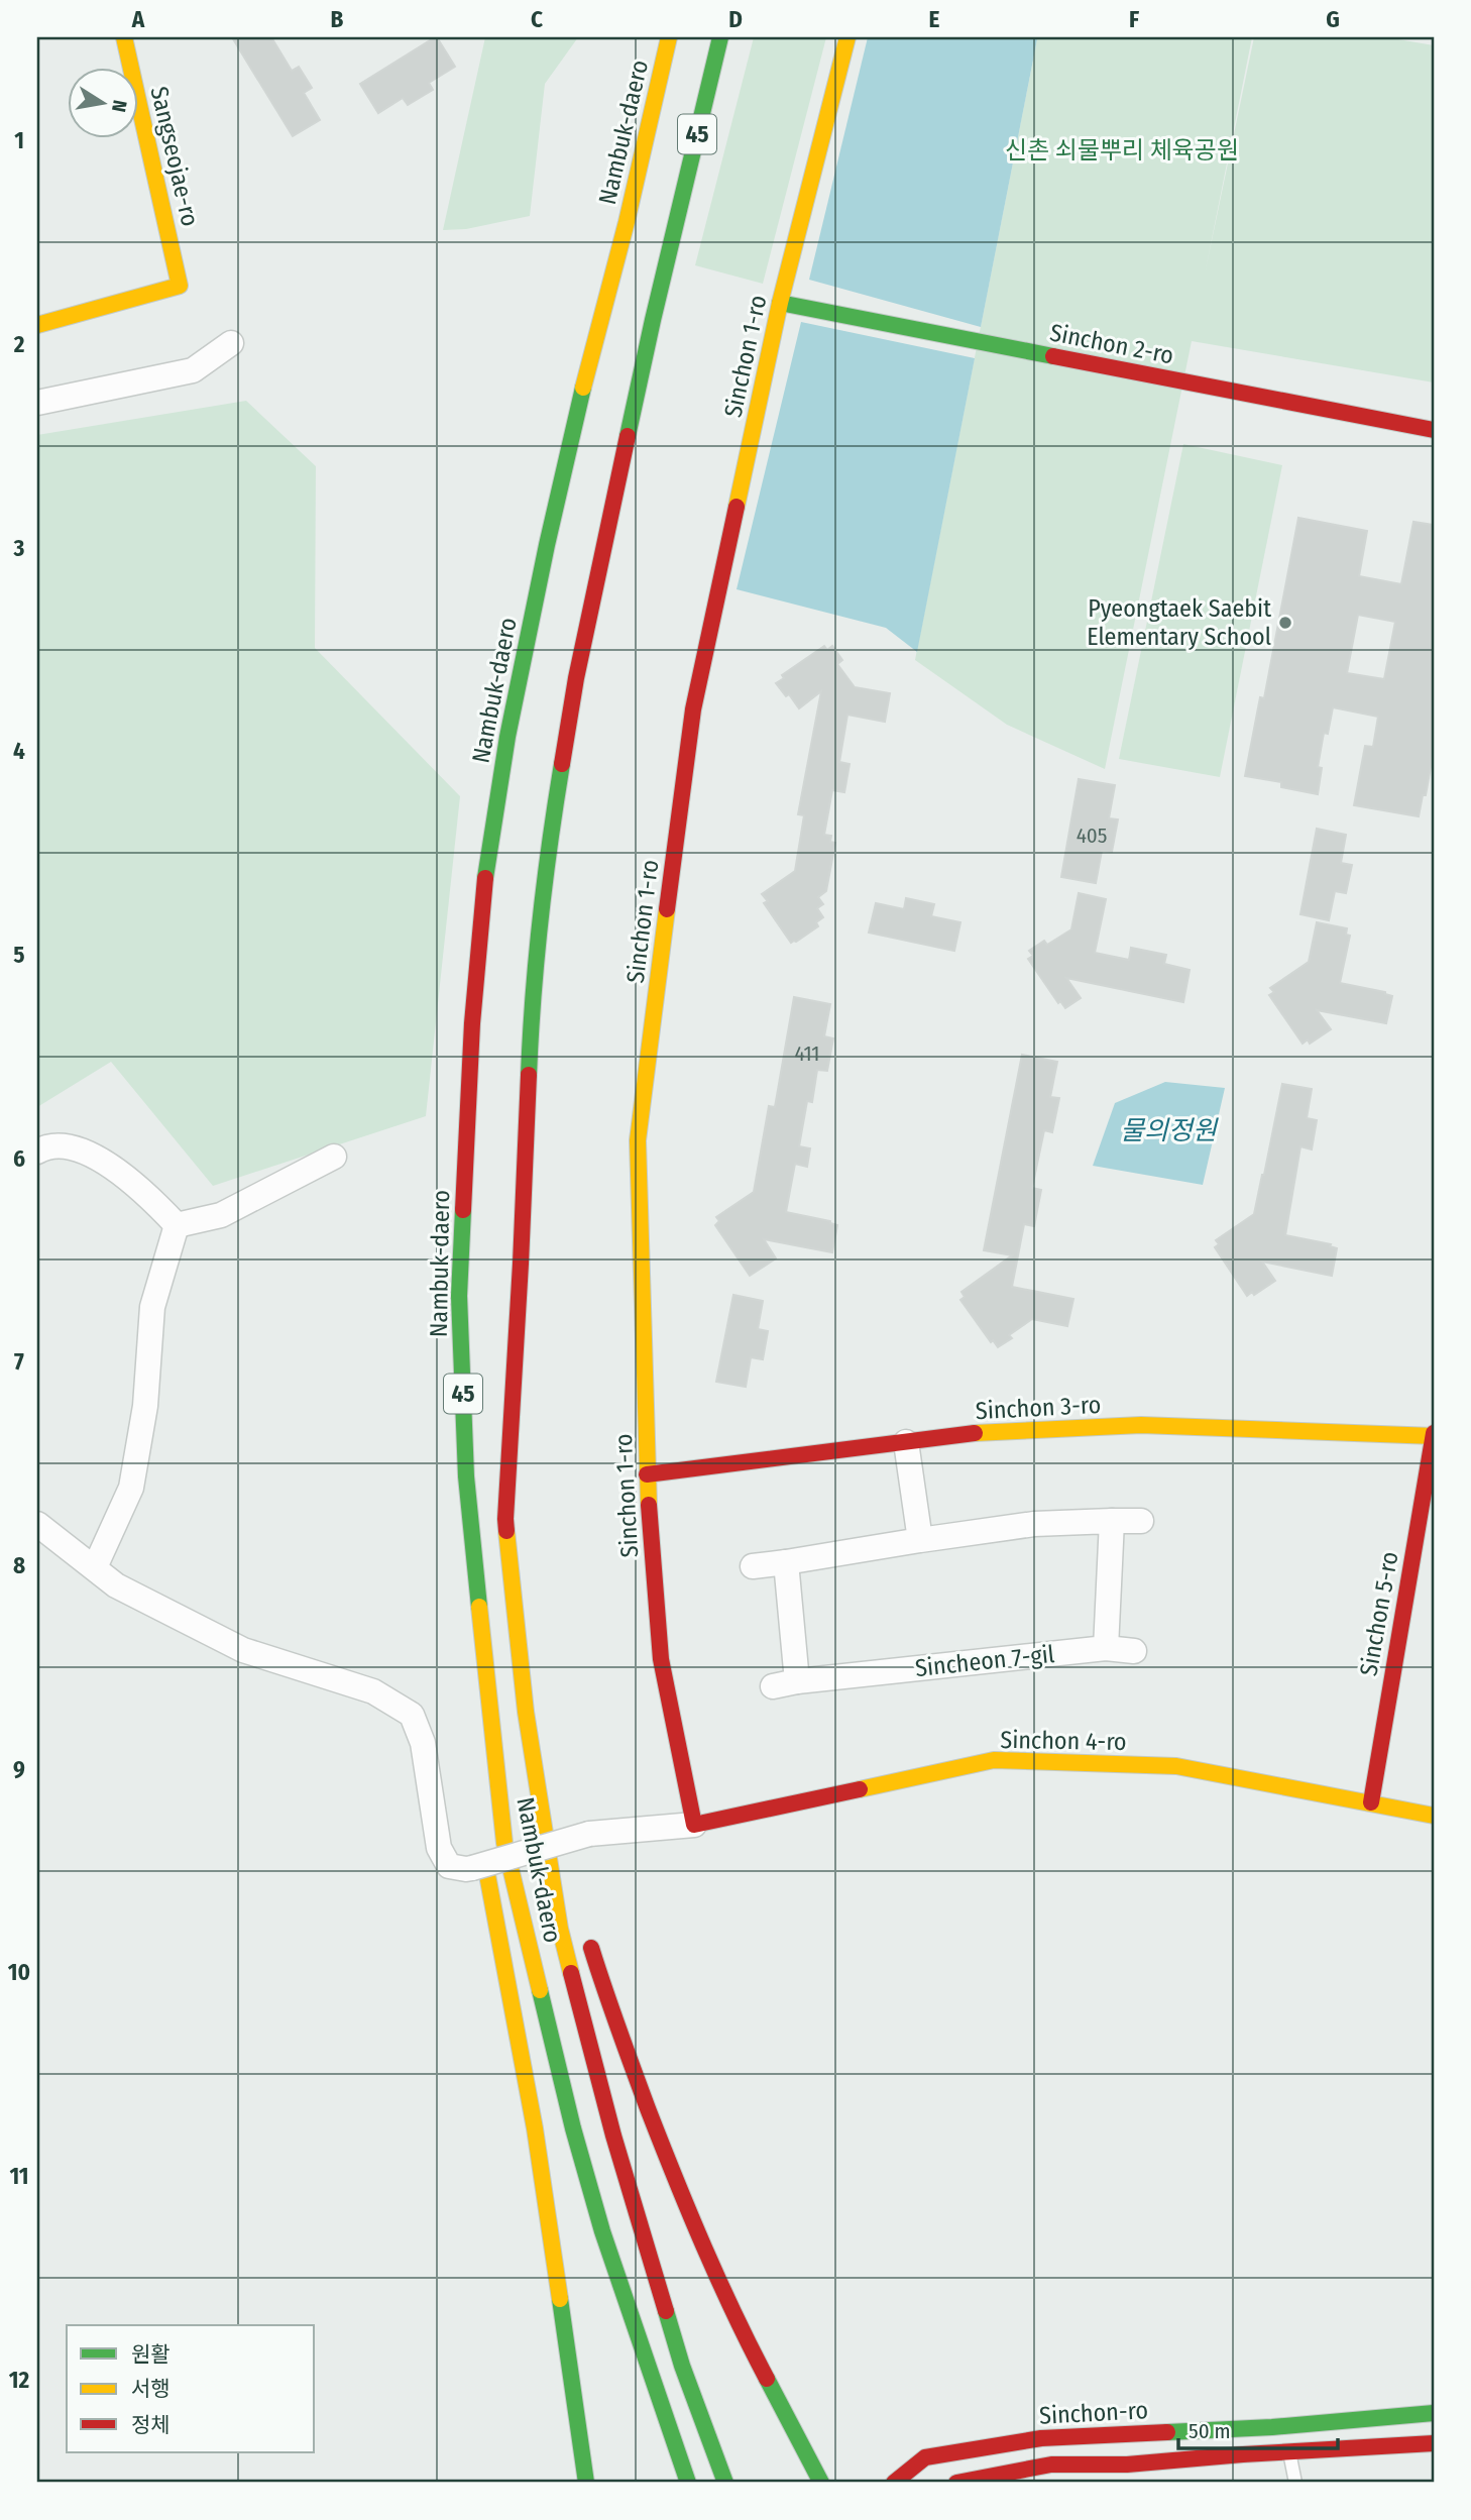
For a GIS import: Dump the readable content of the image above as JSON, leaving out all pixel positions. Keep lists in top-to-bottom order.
{
  "streets": {
    "main road": [
      "Nambuk-daero",
      "45",
      "Sangseojae-ro",
      "Sinchon 2-ro",
      "Sinchon 1-ro",
      "Sinchon 3-ro",
      "Sinchon 5-ro",
      "Sinchon 4-ro",
      "Sinchon-ro"
    ],
    "street": ["Sincheon 7-gil"]
  },
  "crossings": [
    ["Sinchon 2-ro", "Sinchon 1-ro"],
    ["Sinchon 1-ro", "Sinchon 3-ro"],
    ["Sinchon 1-ro", "Sinchon 4-ro"],
    ["Sinchon 3-ro", "Sinchon 5-ro"],
    ["Sinchon 5-ro", "Sinchon 4-ro"]
  ],
  "water": ["물의정원"],
  "parks": ["신촌 쇠물뿌리 체육공원"],
  "places": ["Pyeongtaek Saebit Elementary School"],
  "house_numbers": ["405", "411"],
  "legend": ["원활", "서행", "정체"],
  "scale_bar": "50 m",
  "north": "right",
  "grid": {
    "columns": [
      "A",
      "B",
      "C",
      "D",
      "E",
      "F",
      "G"
    ],
    "rows": [
      "1",
      "2",
      "3",
      "4",
      "5",
      "6",
      "7",
      "8",
      "9",
      "10",
      "11",
      "12"
    ]
  }
}
